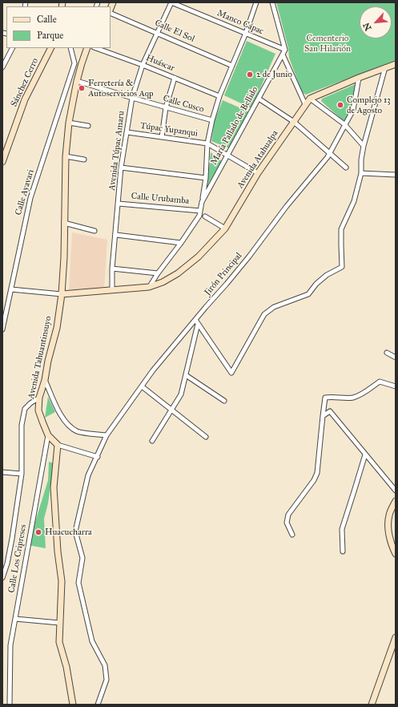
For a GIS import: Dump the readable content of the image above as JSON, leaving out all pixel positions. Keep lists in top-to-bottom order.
{
  "streets": {
    "street": [
      "Manco Cápac",
      "Calle El Sol",
      "Huáscar",
      "Sánchez Cerro",
      "Calle Cusco",
      "María Pallado de Bellido",
      "Túpac Yupanqui",
      "Avenida Túpac Amaru",
      "Avenida Atahualpa",
      "Calle Ayavari",
      "Calle Urubamba",
      "Jirón Principal",
      "Avenida Tahuantinsuyo",
      "Calle Los Cripreses"
    ]
  },
  "crossings": [
    ["Manco Cápac", "María Pallado de Bellido"],
    ["Manco Cápac", "Avenida Túpac Amaru"],
    ["Calle El Sol", "Avenida Túpac Amaru"],
    ["Huáscar", "Avenida Túpac Amaru"],
    ["Calle Cusco", "Avenida Túpac Amaru"],
    ["Calle Cusco", "Avenida Tahuantinsuyo"],
    ["María Pallado de Bellido", "Calle Urubamba"],
    ["Túpac Yupanqui", "Avenida Túpac Amaru"],
    ["Avenida Túpac Amaru", "Avenida Atahualpa"],
    ["Avenida Túpac Amaru", "Calle Urubamba"],
    ["Avenida Atahualpa", "Jirón Principal"],
    ["Avenida Atahualpa", "Avenida Tahuantinsuyo"],
    ["Avenida Tahuantinsuyo", "Calle Los Cripreses"]
  ],
  "parks": ["Cementerio San Hilarión"],
  "places": [
    "2 de Junio",
    "Ferretería & Autoservicios Aqp",
    "Complejo 13 de Agosto",
    "Huacucharra"
  ],
  "legend": ["Calle", "Parque"],
  "north": "bottom left"
}
